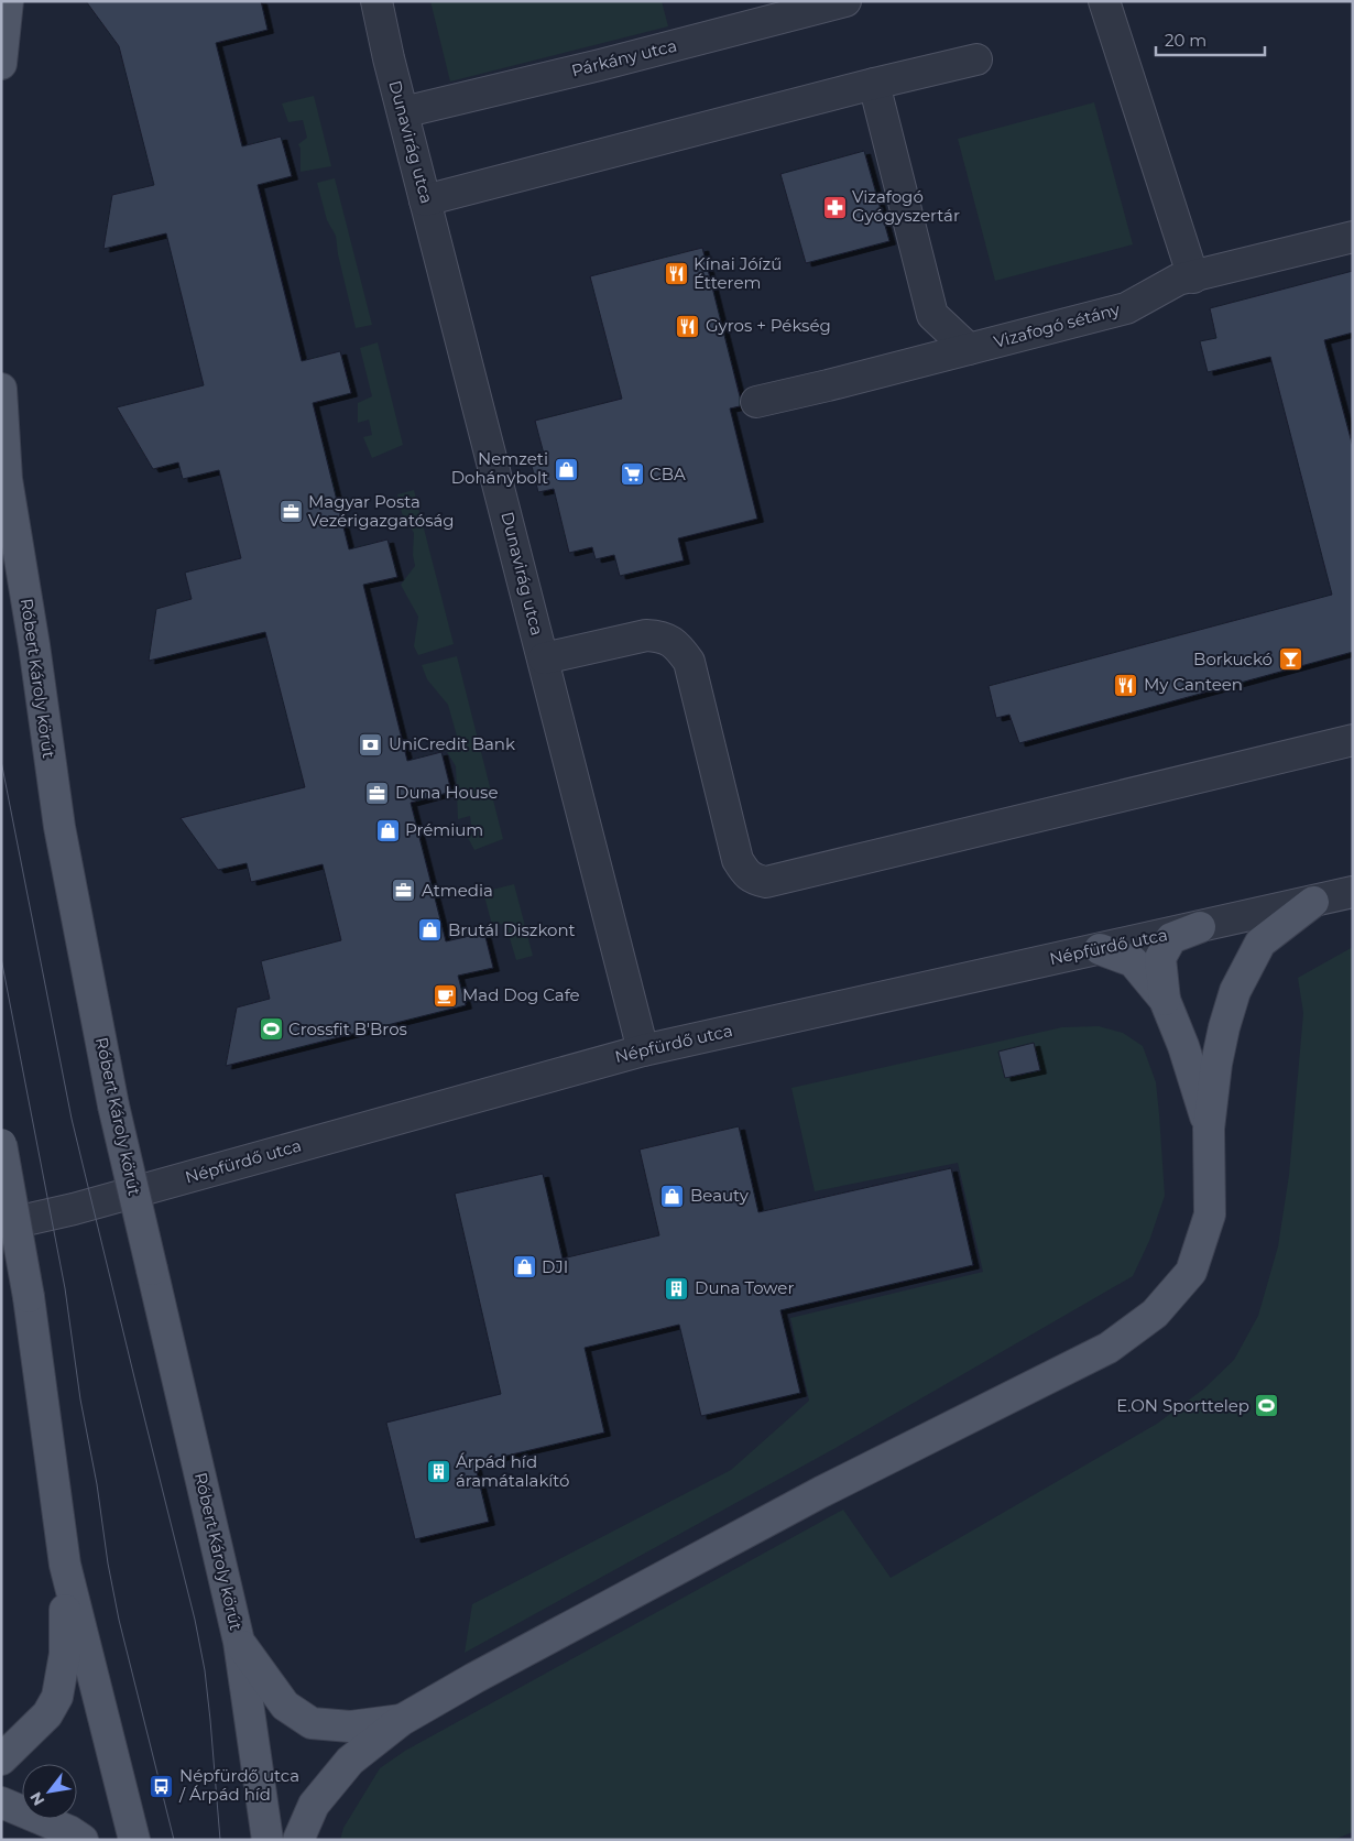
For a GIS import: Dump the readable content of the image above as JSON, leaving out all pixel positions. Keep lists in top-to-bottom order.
{
  "streets": {
    "main road": ["Róbert Károly körút"],
    "street": [
      "Párkány utca",
      "Dunavirág utca",
      "Vizafogó sétány",
      "Népfürdő utca"
    ]
  },
  "crossings": [
    ["Párkány utca", "Dunavirág utca"],
    ["Dunavirág utca", "Népfürdő utca"]
  ],
  "places": {
    "pharmacy": ["Vizafogó Gyógyszertár"],
    "restaurant": ["Kínai Jóízű Étterem", "Gyros + Pékség", "My Canteen"],
    "shop": [
      "Nemzeti Dohánybolt",
      "Prémium",
      "Brutál Diszkont",
      "Beauty",
      "DJI"
    ],
    "supermarket": ["CBA"],
    "office": ["Magyar Posta Vezérigazgatóság", "Duna House", "Atmedia"],
    "bar": ["Borkuckó"],
    "bank": ["UniCredit Bank"],
    "cafe": ["Mad Dog Cafe"],
    "sports": ["Crossfit B'Bros", "E.ON Sporttelep"],
    "building": ["Duna Tower", "Árpád híd áramátalakító"],
    "bus stop": ["Népfürdő utca / Árpád híd"]
  },
  "scale_bar": "20 m",
  "north": "bottom left"
}
